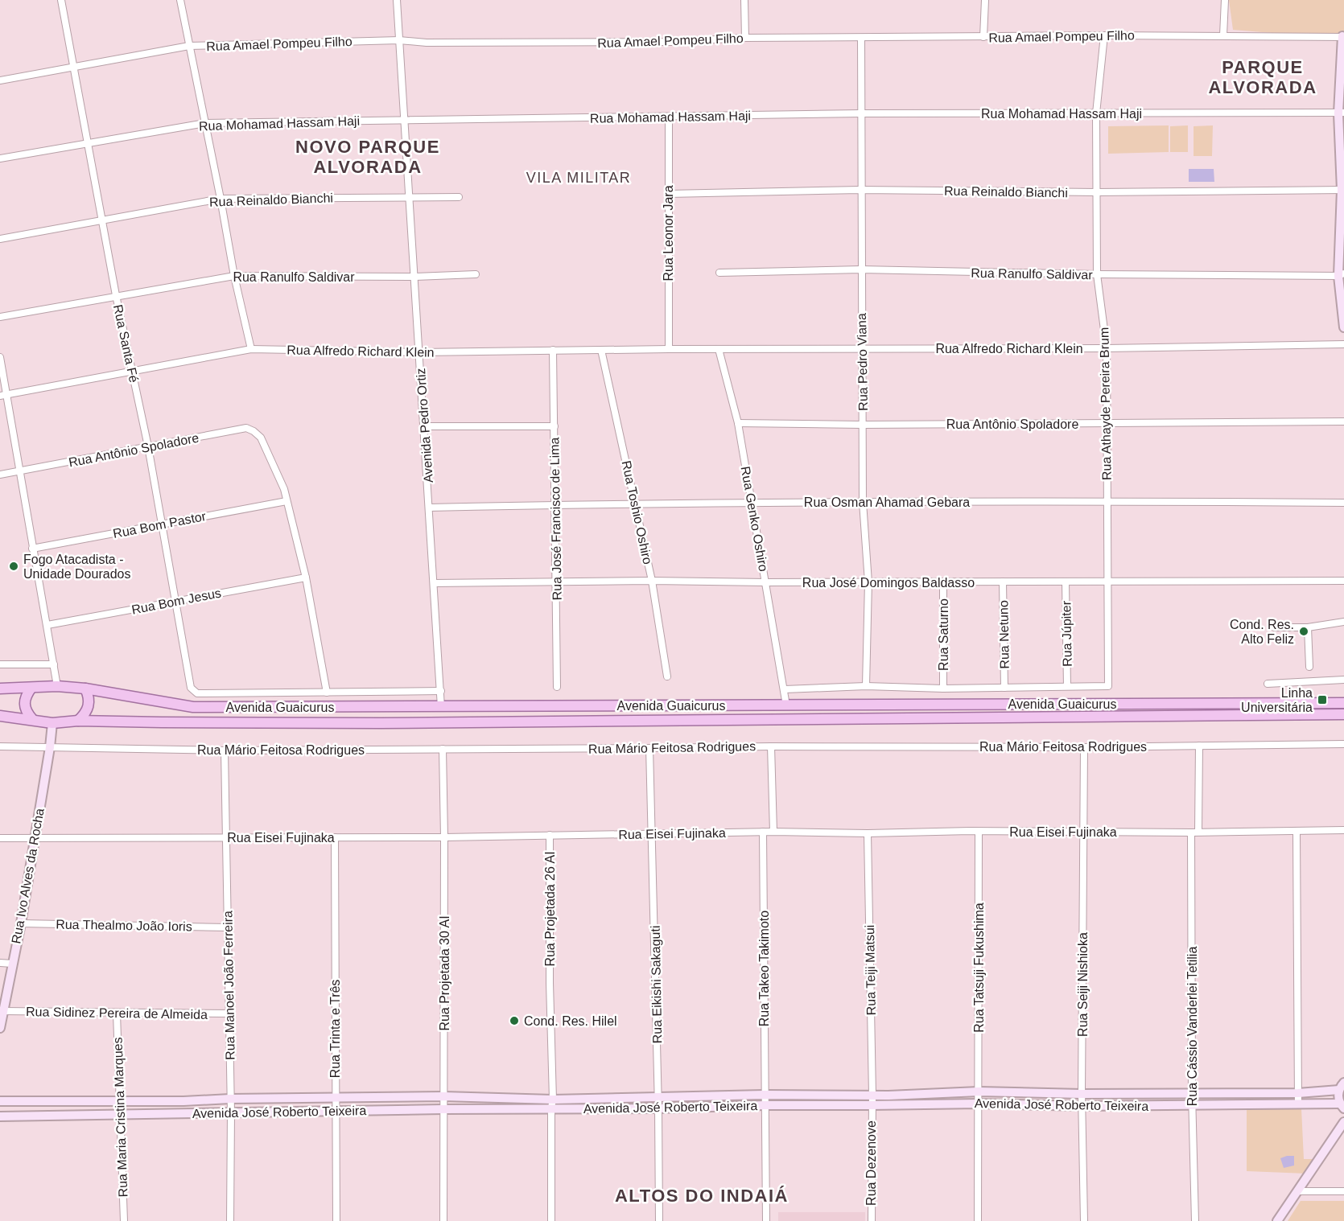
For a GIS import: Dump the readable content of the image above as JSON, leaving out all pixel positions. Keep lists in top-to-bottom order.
{
  "streets": {
    "main road": ["Avenida Guaicurus"],
    "street": [
      "Rua Amael Pompeu Filho",
      "Rua Mohamad Hassam Haji",
      "Rua Reinaldo Bianchi",
      "Rua Leonor Jara",
      "Rua Ranulfo Saldivar",
      "Rua Santa Fé",
      "Rua Alfredo Richard Klein",
      "Rua Pedro Viana",
      "Rua Athayde Pereira Brum",
      "Rua Antônio Spoladore",
      "Avenida Pedro Ortiz",
      "Rua Osman Ahamad Gebara",
      "Rua Toshio Oshiro",
      "Rua José Francisco de Lima",
      "Rua Genko Oshiro",
      "Rua Bom Pastor",
      "Rua José Domingos Baldasso",
      "Rua Bom Jesus",
      "Rua Júpiter",
      "Rua Saturno",
      "Rua Netuno",
      "Rua Mário Feitosa Rodrigues",
      "Rua Eisei Fujinaka",
      "Rua Ivo Alves da Rocha",
      "Rua Projetada 26 AI",
      "Rua Thealmo João Ioris",
      "Rua Tatsuji Fukushima",
      "Rua Takeo Takimoto",
      "Rua Teiji Matsui",
      "Rua Projetada 30 AI",
      "Rua Eikishi Sakaguti",
      "Rua Seiji Nishioka",
      "Rua Manoel João Ferreira",
      "Rua Sidinez Pereira de Almeida",
      "Rua Cássio Vanderlei Tetilia",
      "Rua Trinta e Três",
      "Avenida José Roberto Teixeira",
      "Rua Maria Cristina Marques",
      "Rua Dezenove"
    ]
  },
  "crossings": [
    ["Rua Amael Pompeu Filho", "Rua Santa Fé"],
    ["Rua Amael Pompeu Filho", "Rua Pedro Viana"],
    ["Rua Amael Pompeu Filho", "Rua Athayde Pereira Brum"],
    ["Rua Amael Pompeu Filho", "Avenida Pedro Ortiz"],
    ["Rua Mohamad Hassam Haji", "Rua Leonor Jara"],
    ["Rua Mohamad Hassam Haji", "Rua Santa Fé"],
    ["Rua Mohamad Hassam Haji", "Rua Pedro Viana"],
    ["Rua Mohamad Hassam Haji", "Rua Athayde Pereira Brum"],
    ["Rua Mohamad Hassam Haji", "Avenida Pedro Ortiz"],
    ["Rua Reinaldo Bianchi", "Rua Leonor Jara"],
    ["Rua Reinaldo Bianchi", "Rua Santa Fé"],
    ["Rua Reinaldo Bianchi", "Rua Pedro Viana"],
    ["Rua Reinaldo Bianchi", "Rua Athayde Pereira Brum"],
    ["Rua Reinaldo Bianchi", "Avenida Pedro Ortiz"],
    ["Rua Leonor Jara", "Rua Alfredo Richard Klein"],
    ["Rua Ranulfo Saldivar", "Rua Santa Fé"],
    ["Rua Ranulfo Saldivar", "Rua Pedro Viana"],
    ["Rua Ranulfo Saldivar", "Rua Athayde Pereira Brum"],
    ["Rua Ranulfo Saldivar", "Avenida Pedro Ortiz"],
    ["Rua Santa Fé", "Rua Alfredo Richard Klein"],
    ["Rua Santa Fé", "Rua Antônio Spoladore"],
    ["Rua Santa Fé", "Rua Bom Pastor"],
    ["Rua Santa Fé", "Rua Bom Jesus"],
    ["Rua Alfredo Richard Klein", "Rua Pedro Viana"],
    ["Rua Alfredo Richard Klein", "Rua Athayde Pereira Brum"],
    ["Rua Alfredo Richard Klein", "Avenida Pedro Ortiz"],
    ["Rua Alfredo Richard Klein", "Rua Toshio Oshiro"],
    ["Rua Alfredo Richard Klein", "Rua José Francisco de Lima"],
    ["Rua Alfredo Richard Klein", "Rua Genko Oshiro"],
    ["Rua Pedro Viana", "Rua Antônio Spoladore"],
    ["Rua Pedro Viana", "Rua Osman Ahamad Gebara"],
    ["Rua Pedro Viana", "Rua José Domingos Baldasso"],
    ["Rua Athayde Pereira Brum", "Rua Antônio Spoladore"],
    ["Rua Athayde Pereira Brum", "Rua Osman Ahamad Gebara"],
    ["Rua Athayde Pereira Brum", "Rua José Domingos Baldasso"],
    ["Rua Athayde Pereira Brum", "Rua Júpiter"],
    ["Rua Antônio Spoladore", "Rua Genko Oshiro"],
    ["Rua Antônio Spoladore", "Rua Bom Pastor"],
    ["Avenida Pedro Ortiz", "Rua Osman Ahamad Gebara"],
    ["Avenida Pedro Ortiz", "Rua José Domingos Baldasso"],
    ["Avenida Pedro Ortiz", "Avenida Guaicurus"],
    ["Rua Osman Ahamad Gebara", "Rua Toshio Oshiro"],
    ["Rua Osman Ahamad Gebara", "Rua José Francisco de Lima"],
    ["Rua Osman Ahamad Gebara", "Rua Genko Oshiro"],
    ["Rua Toshio Oshiro", "Rua José Domingos Baldasso"],
    ["Rua José Francisco de Lima", "Rua José Domingos Baldasso"],
    ["Rua Genko Oshiro", "Rua José Domingos Baldasso"],
    ["Rua Genko Oshiro", "Avenida Guaicurus"],
    ["Rua José Domingos Baldasso", "Rua Júpiter"],
    ["Rua José Domingos Baldasso", "Rua Saturno"],
    ["Rua José Domingos Baldasso", "Rua Netuno"],
    ["Avenida Guaicurus", "Rua Ivo Alves da Rocha"],
    ["Rua Mário Feitosa Rodrigues", "Rua Ivo Alves da Rocha"],
    ["Rua Mário Feitosa Rodrigues", "Rua Projetada 30 AI"],
    ["Rua Mário Feitosa Rodrigues", "Rua Eikishi Sakaguti"],
    ["Rua Mário Feitosa Rodrigues", "Rua Seiji Nishioka"],
    ["Rua Mário Feitosa Rodrigues", "Rua Manoel João Ferreira"],
    ["Rua Eisei Fujinaka", "Rua Ivo Alves da Rocha"],
    ["Rua Eisei Fujinaka", "Rua Projetada 26 AI"],
    ["Rua Eisei Fujinaka", "Rua Tatsuji Fukushima"],
    ["Rua Eisei Fujinaka", "Rua Takeo Takimoto"],
    ["Rua Eisei Fujinaka", "Rua Teiji Matsui"],
    ["Rua Eisei Fujinaka", "Rua Projetada 30 AI"],
    ["Rua Eisei Fujinaka", "Rua Eikishi Sakaguti"],
    ["Rua Eisei Fujinaka", "Rua Seiji Nishioka"],
    ["Rua Eisei Fujinaka", "Rua Manoel João Ferreira"],
    ["Rua Eisei Fujinaka", "Rua Cássio Vanderlei Tetilia"],
    ["Rua Eisei Fujinaka", "Rua Trinta e Três"],
    ["Rua Ivo Alves da Rocha", "Rua Thealmo João Ioris"],
    ["Rua Ivo Alves da Rocha", "Rua Sidinez Pereira de Almeida"],
    ["Rua Projetada 26 AI", "Avenida José Roberto Teixeira"],
    ["Rua Thealmo João Ioris", "Rua Manoel João Ferreira"],
    ["Rua Tatsuji Fukushima", "Avenida José Roberto Teixeira"],
    ["Rua Takeo Takimoto", "Avenida José Roberto Teixeira"],
    ["Rua Teiji Matsui", "Avenida José Roberto Teixeira"],
    ["Rua Teiji Matsui", "Rua Dezenove"],
    ["Rua Projetada 30 AI", "Avenida José Roberto Teixeira"],
    ["Rua Eikishi Sakaguti", "Avenida José Roberto Teixeira"],
    ["Rua Seiji Nishioka", "Avenida José Roberto Teixeira"],
    ["Rua Manoel João Ferreira", "Rua Sidinez Pereira de Almeida"],
    ["Rua Manoel João Ferreira", "Avenida José Roberto Teixeira"],
    ["Rua Sidinez Pereira de Almeida", "Rua Maria Cristina Marques"],
    ["Rua Cássio Vanderlei Tetilia", "Avenida José Roberto Teixeira"],
    ["Rua Trinta e Três", "Avenida José Roberto Teixeira"],
    ["Avenida José Roberto Teixeira", "Rua Maria Cristina Marques"],
    ["Avenida José Roberto Teixeira", "Rua Dezenove"]
  ],
  "districts": [
    "PARQUE ALVORADA",
    "NOVO PARQUE ALVORADA",
    "VILA MILITAR",
    "ALTOS DO INDAIÁ"
  ],
  "places": {
    "other": ["Fogo Atacadista - Unidade Dourados", "Cond. Res. Alto Feliz", "Cond. Res. Hilel"],
    "transit": ["Linha Universitária"]
  }
}
